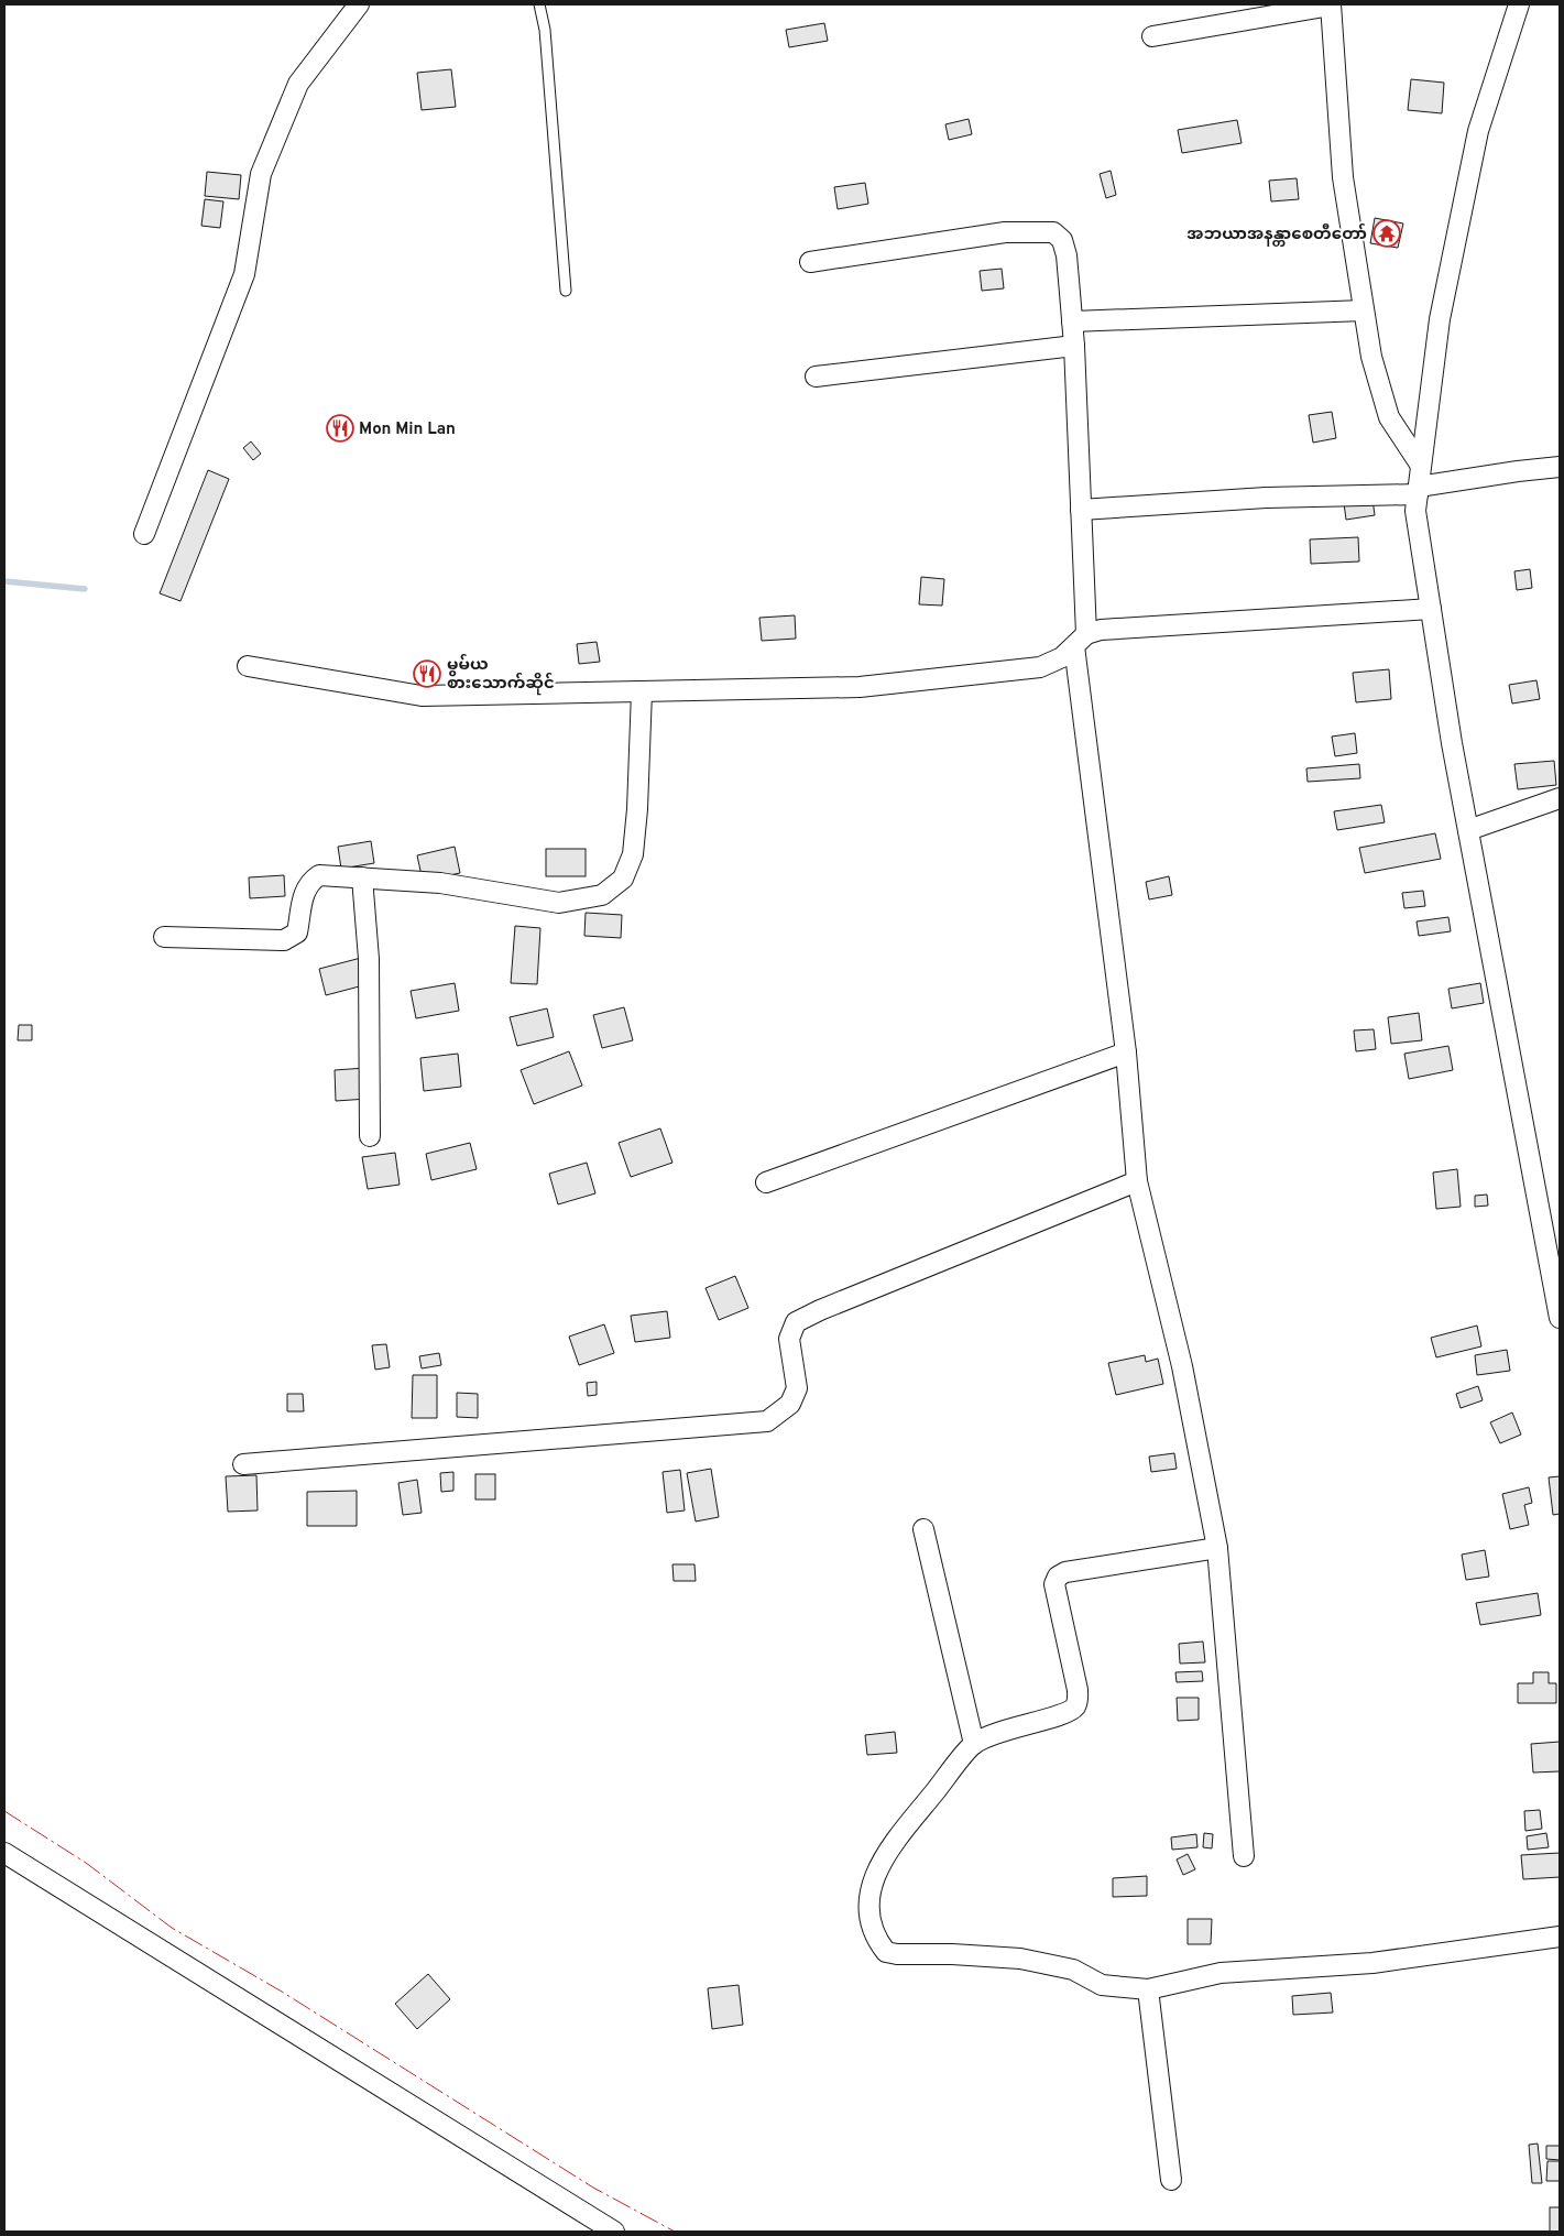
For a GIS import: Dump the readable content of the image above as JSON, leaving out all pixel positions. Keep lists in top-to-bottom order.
{
  "places": {
    "temple": ["အဘယာအနန္တာစေတီတော်"],
    "restaurant": ["Mon Min Lan", "မွမ်ယ စားသောက်ဆိုင်"]
  }
}
